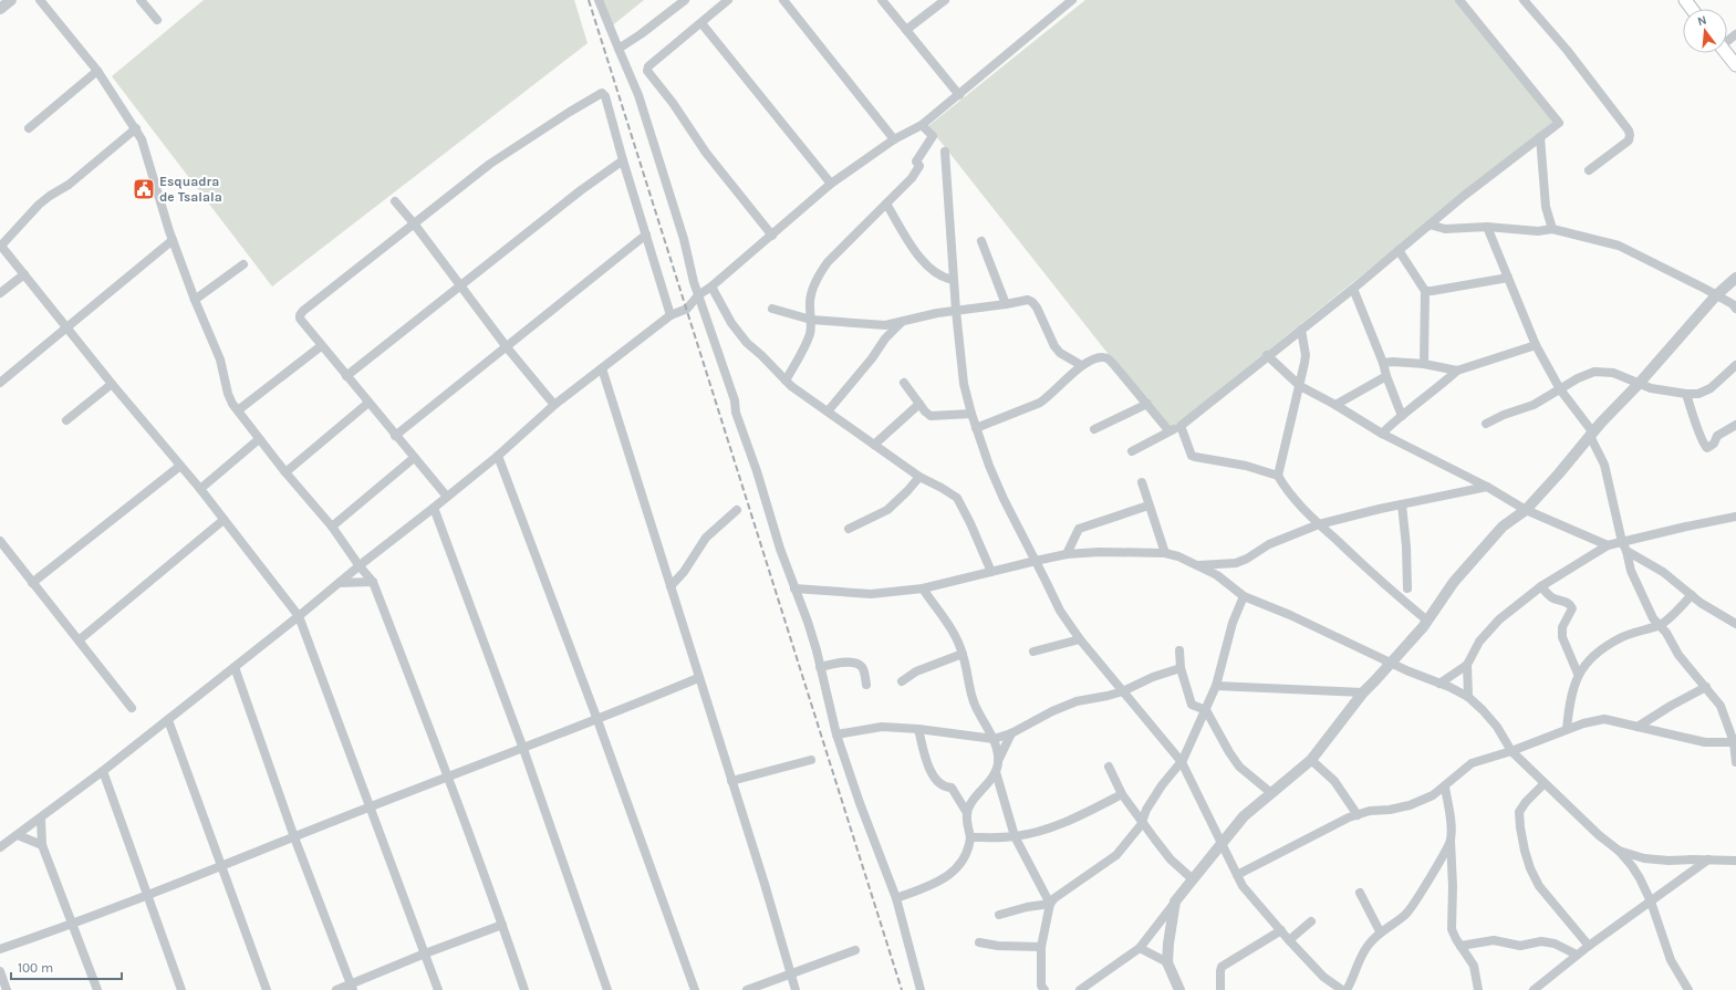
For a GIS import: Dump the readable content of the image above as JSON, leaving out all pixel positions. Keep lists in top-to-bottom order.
{
  "places": {
    "public building": ["Esquadra de Tsalala"]
  },
  "scale_bar": "100 m",
  "north": "top"
}
